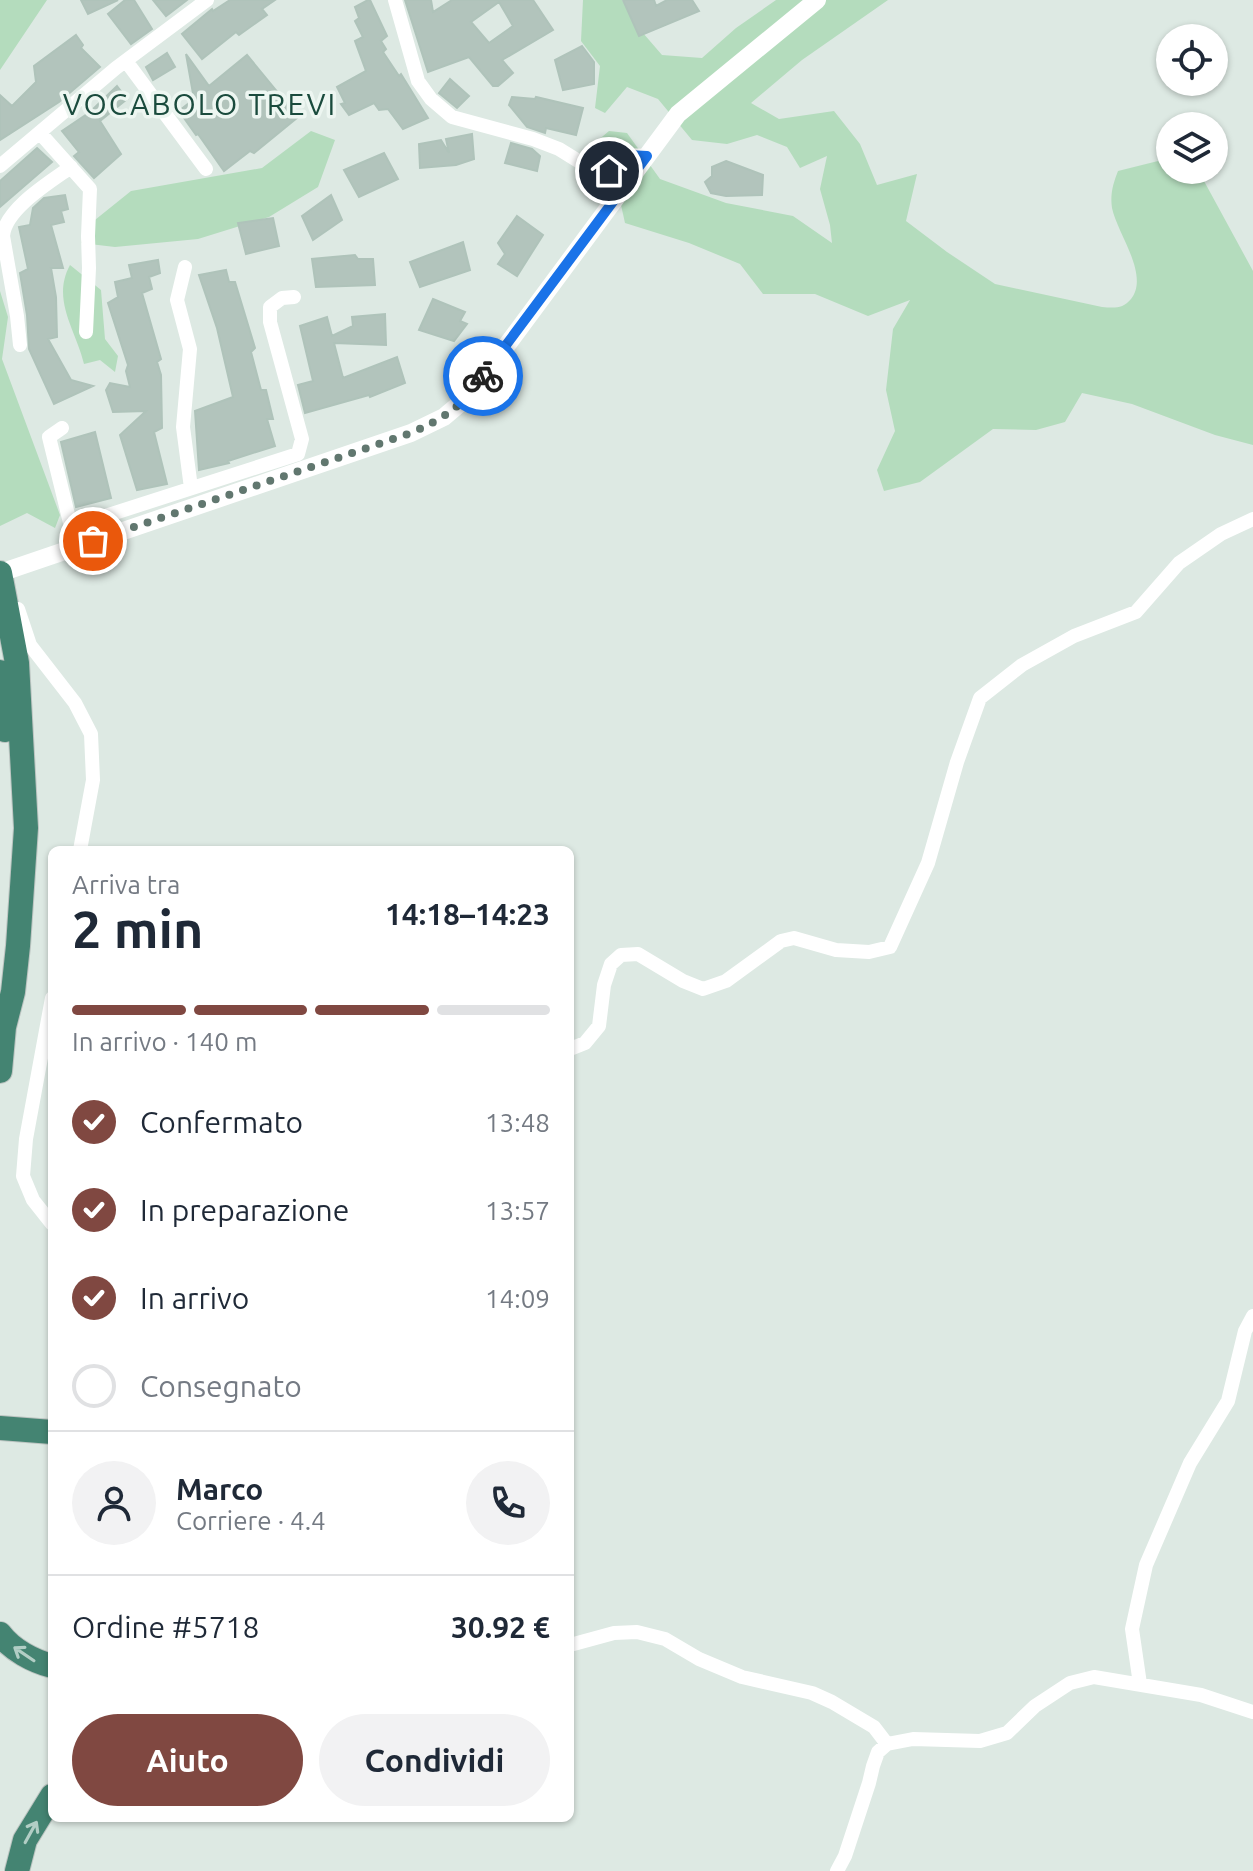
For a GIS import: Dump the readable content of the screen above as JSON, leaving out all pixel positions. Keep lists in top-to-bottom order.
{
  "districts": ["VOCABOLO TREVI"],
  "page": {
    "heading": ["2 min", "Arriva tra", "14:18–14:23"],
    "panel": [
      "Marco",
      "Corriere · 4.4",
      "Ordine #5718",
      "30.92 €"
    ],
    "bar": "In arrivo · 140 m",
    "list": [
      ["Confermato", "13:48"],
      ["In preparazione", "13:57"],
      ["In arrivo", "14:09"],
      "Consegnato"
    ],
    "buttons": ["Aiuto", "Condividi"]
  }
}
